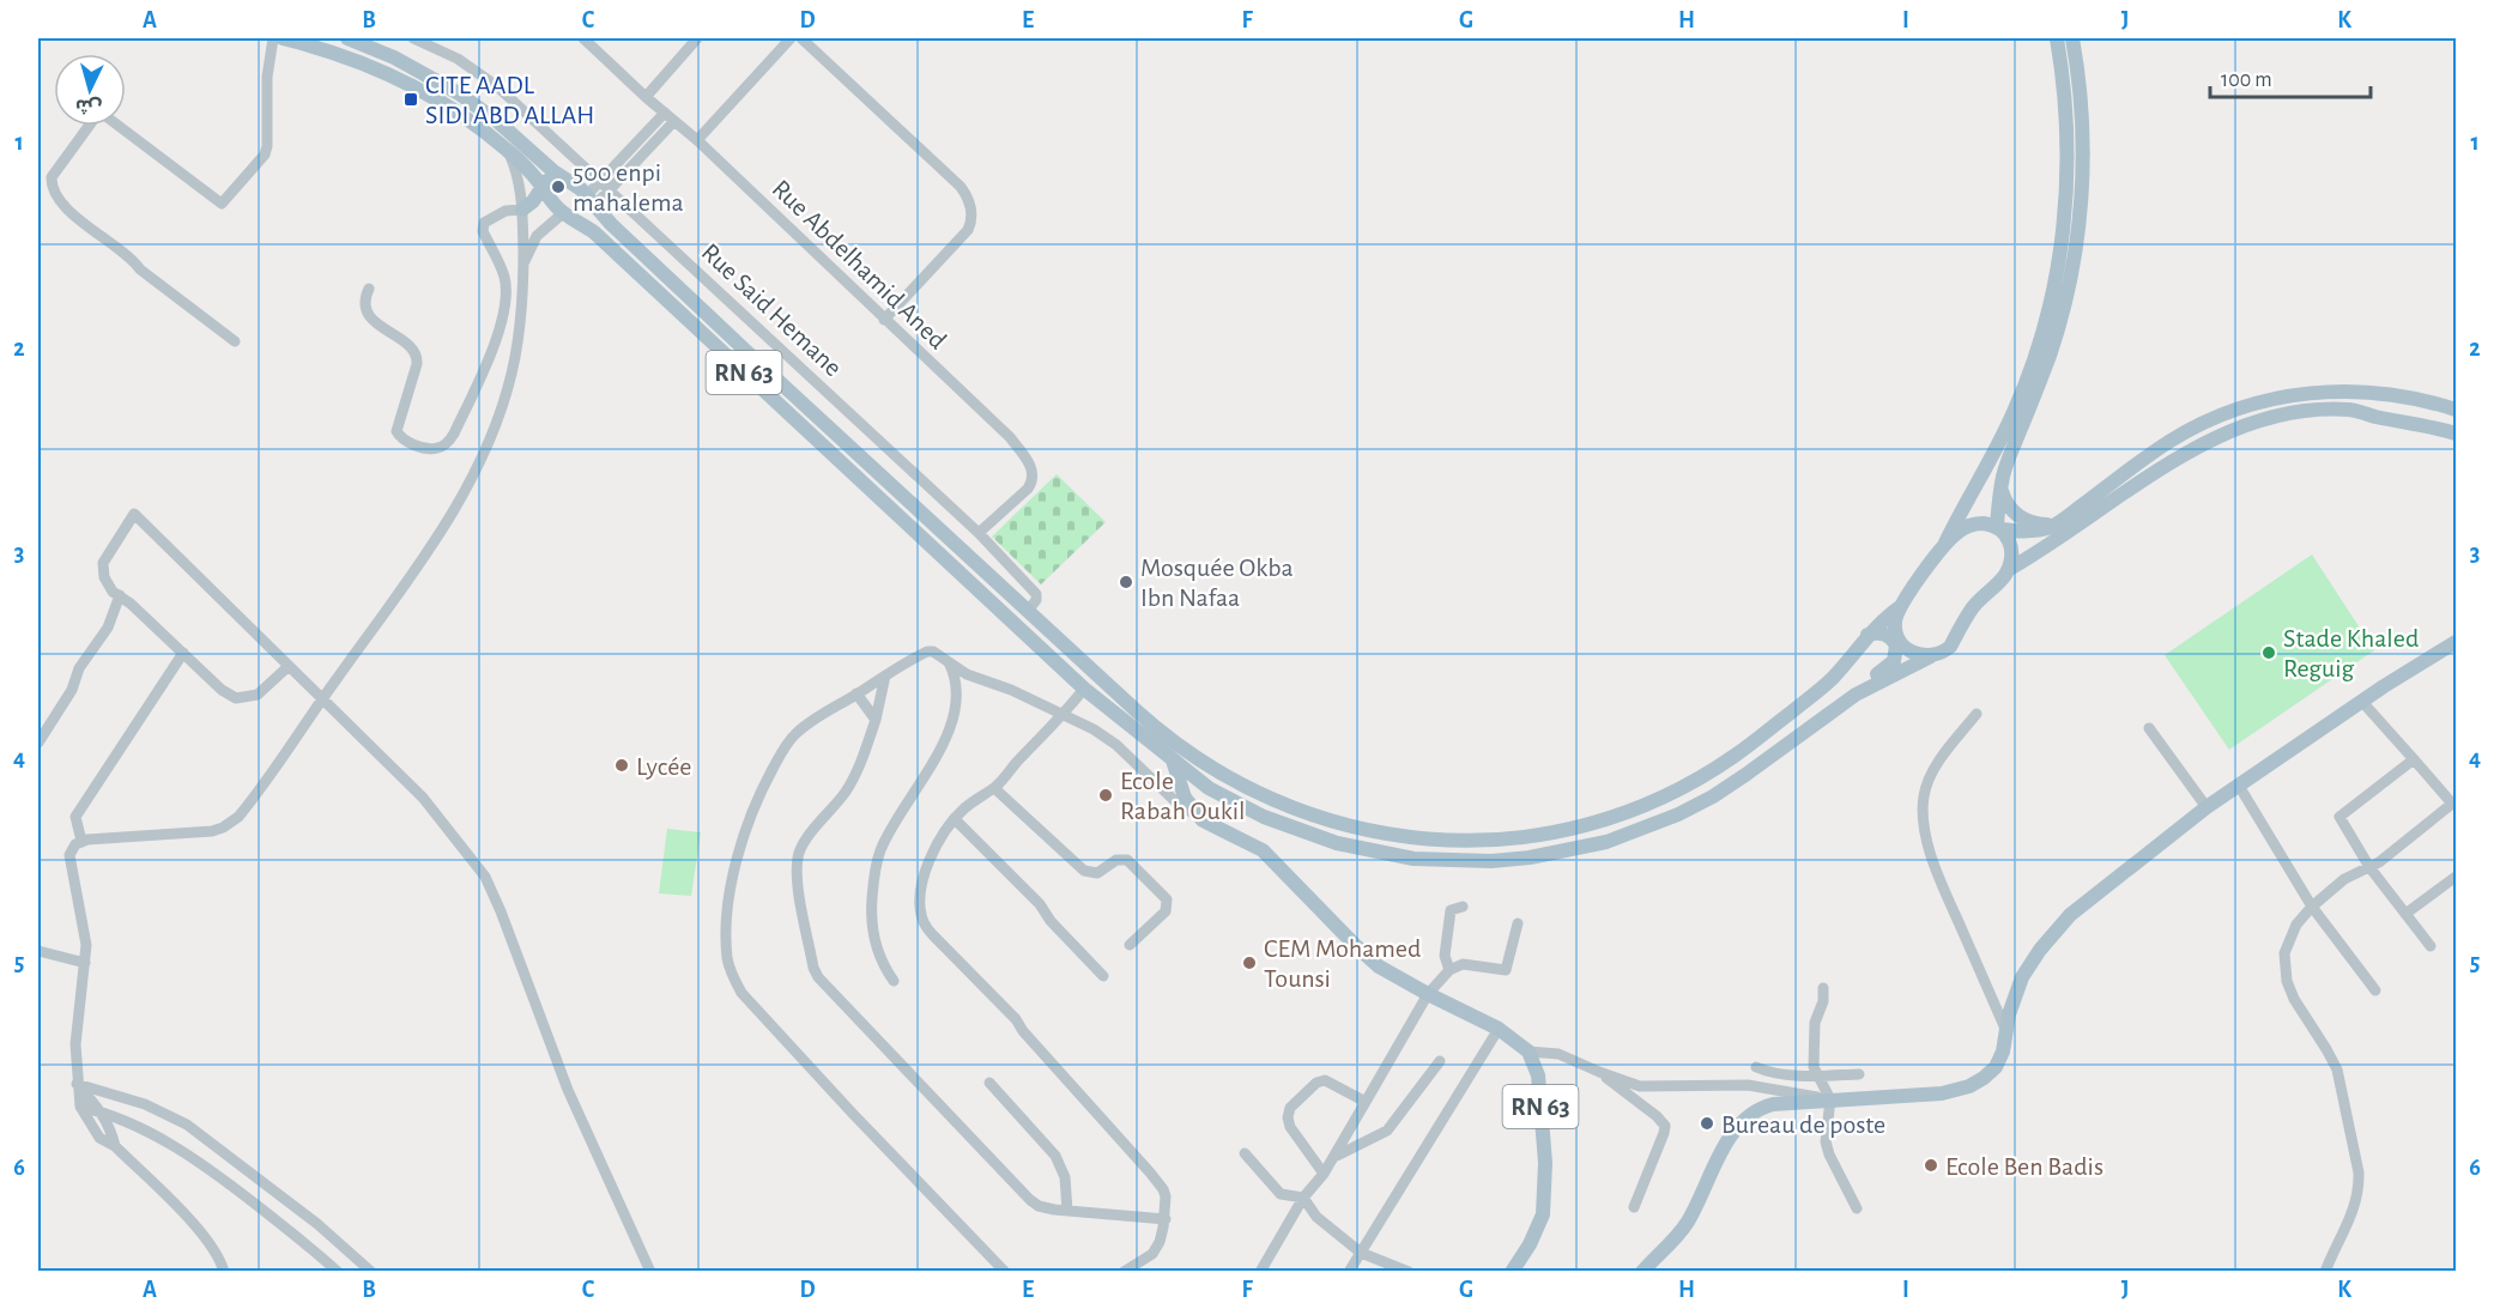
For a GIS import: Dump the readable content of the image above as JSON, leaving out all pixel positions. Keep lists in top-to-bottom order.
{
  "streets": {
    "main road": ["RN 63"],
    "street": ["Rue Abdelhamid Aned", "Rue Said Hemane"]
  },
  "crossings": [
    ["Rue Abdelhamid Aned", "Rue Said Hemane"]
  ],
  "places": {
    "transit": ["CITE AADL SIDI ABD ALLAH"],
    "other": [
      "500 enpi mahalema",
      "Mosquée Okba Ibn Nafaa",
      "Stade Khaled Reguig",
      "Lycée",
      "Ecole Rabah Oukil",
      "CEM Mohamed Tounsi",
      "Bureau de poste",
      "Ecole Ben Badis"
    ]
  },
  "scale_bar": "100 m",
  "north": "bottom",
  "grid": {
    "columns": [
      "A",
      "B",
      "C",
      "D",
      "E",
      "F",
      "G",
      "H",
      "I",
      "J",
      "K"
    ],
    "rows": [
      "1",
      "2",
      "3",
      "4",
      "5",
      "6"
    ]
  }
}
